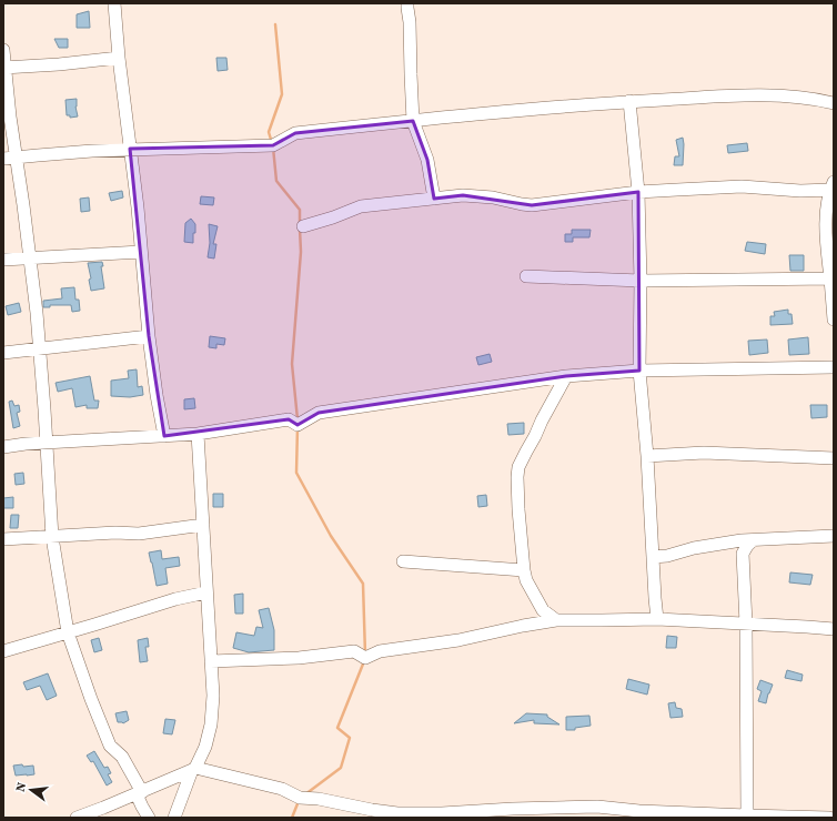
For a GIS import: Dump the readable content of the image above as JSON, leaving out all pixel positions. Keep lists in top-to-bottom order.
{
  "north": "left"
}
